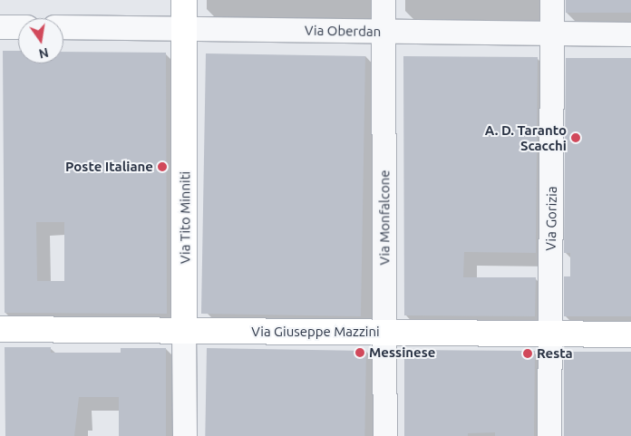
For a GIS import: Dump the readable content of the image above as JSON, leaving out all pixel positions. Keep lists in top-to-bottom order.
{
  "streets": {
    "main road": ["Via Tito Minniti", "Via Giuseppe Mazzini"],
    "street": ["Via Oberdan", "Via Monfalcone", "Via Gorizia"]
  },
  "crossings": [
    ["Via Oberdan", "Via Tito Minniti"],
    ["Via Oberdan", "Via Monfalcone"],
    ["Via Oberdan", "Via Gorizia"],
    ["Via Tito Minniti", "Via Giuseppe Mazzini"],
    ["Via Monfalcone", "Via Giuseppe Mazzini"],
    ["Via Gorizia", "Via Giuseppe Mazzini"]
  ],
  "places": [
    "A. D. Taranto Scacchi",
    "Poste Italiane",
    "Messinese",
    "Resta"
  ],
  "north": "bottom"
}
